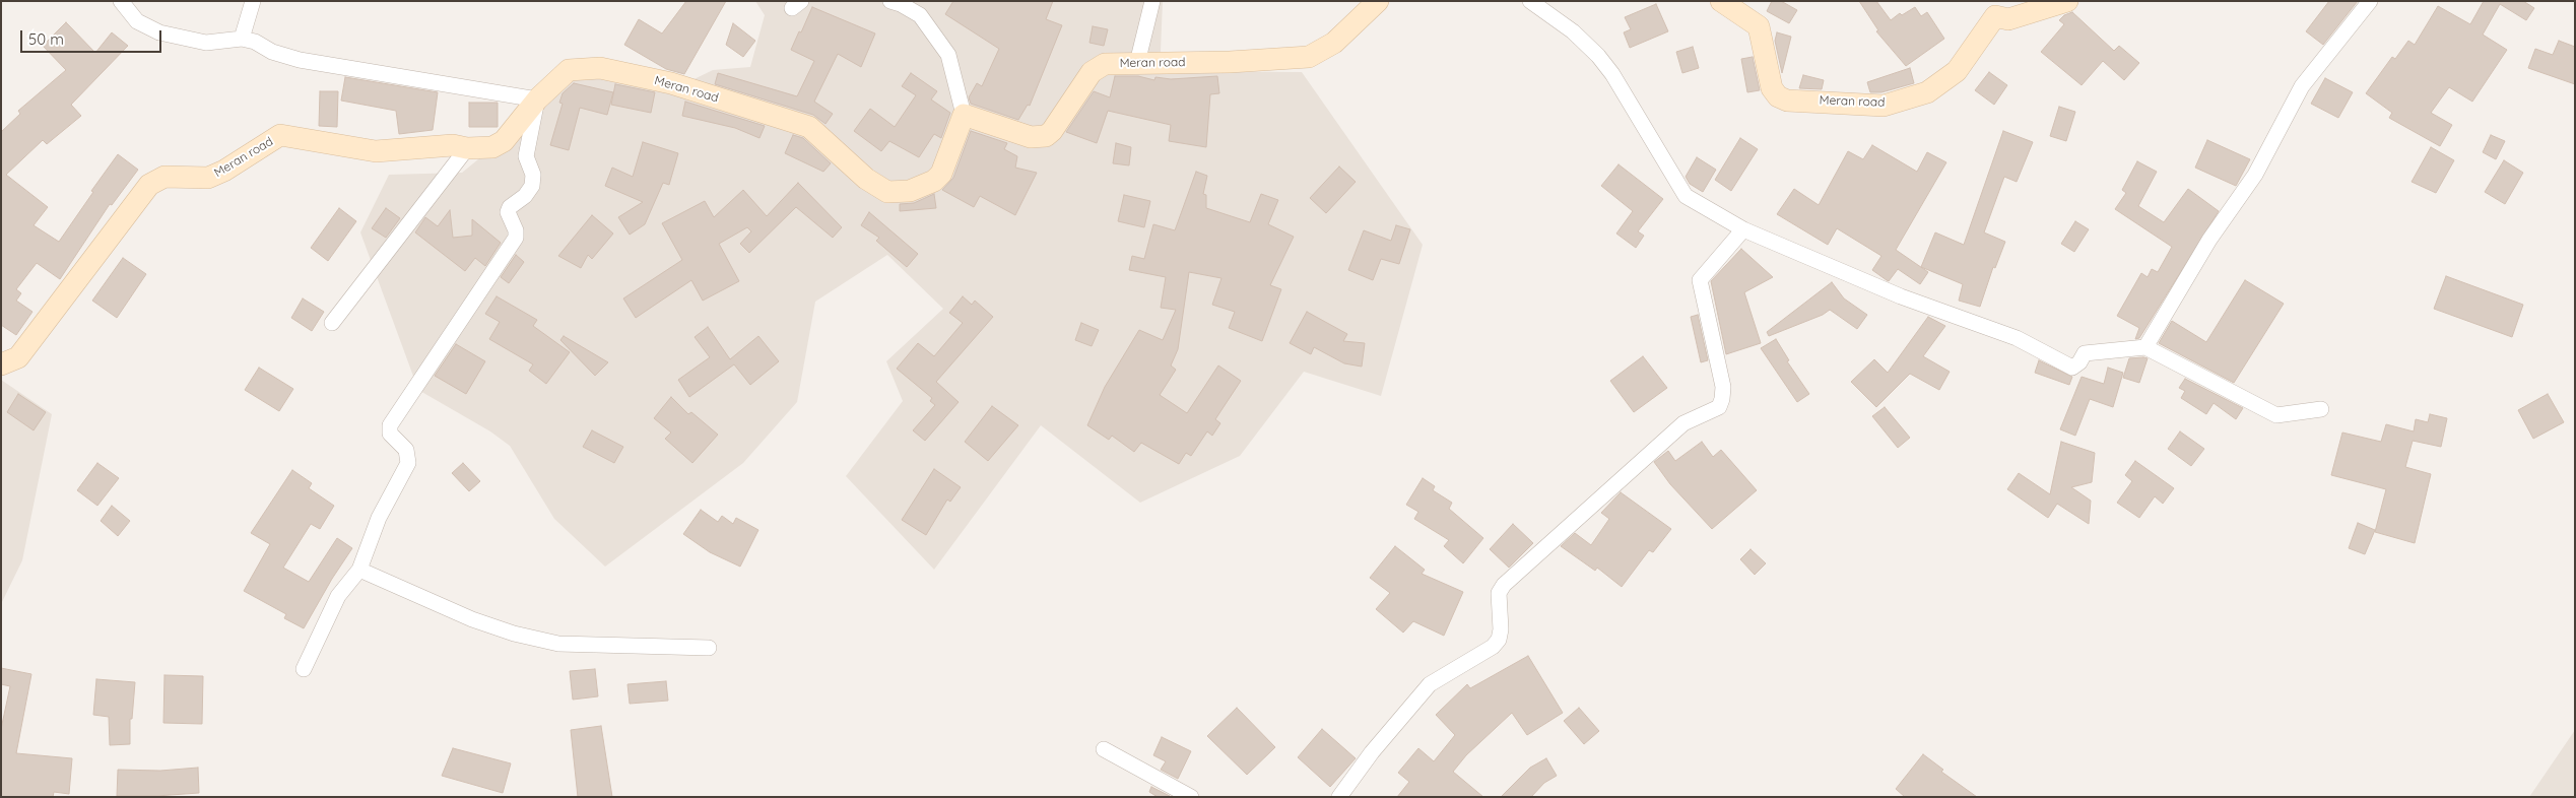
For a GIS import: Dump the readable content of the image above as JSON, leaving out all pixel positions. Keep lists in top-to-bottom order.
{
  "streets": {
    "street": ["Meran road"]
  },
  "scale_bar": "50 m"
}
